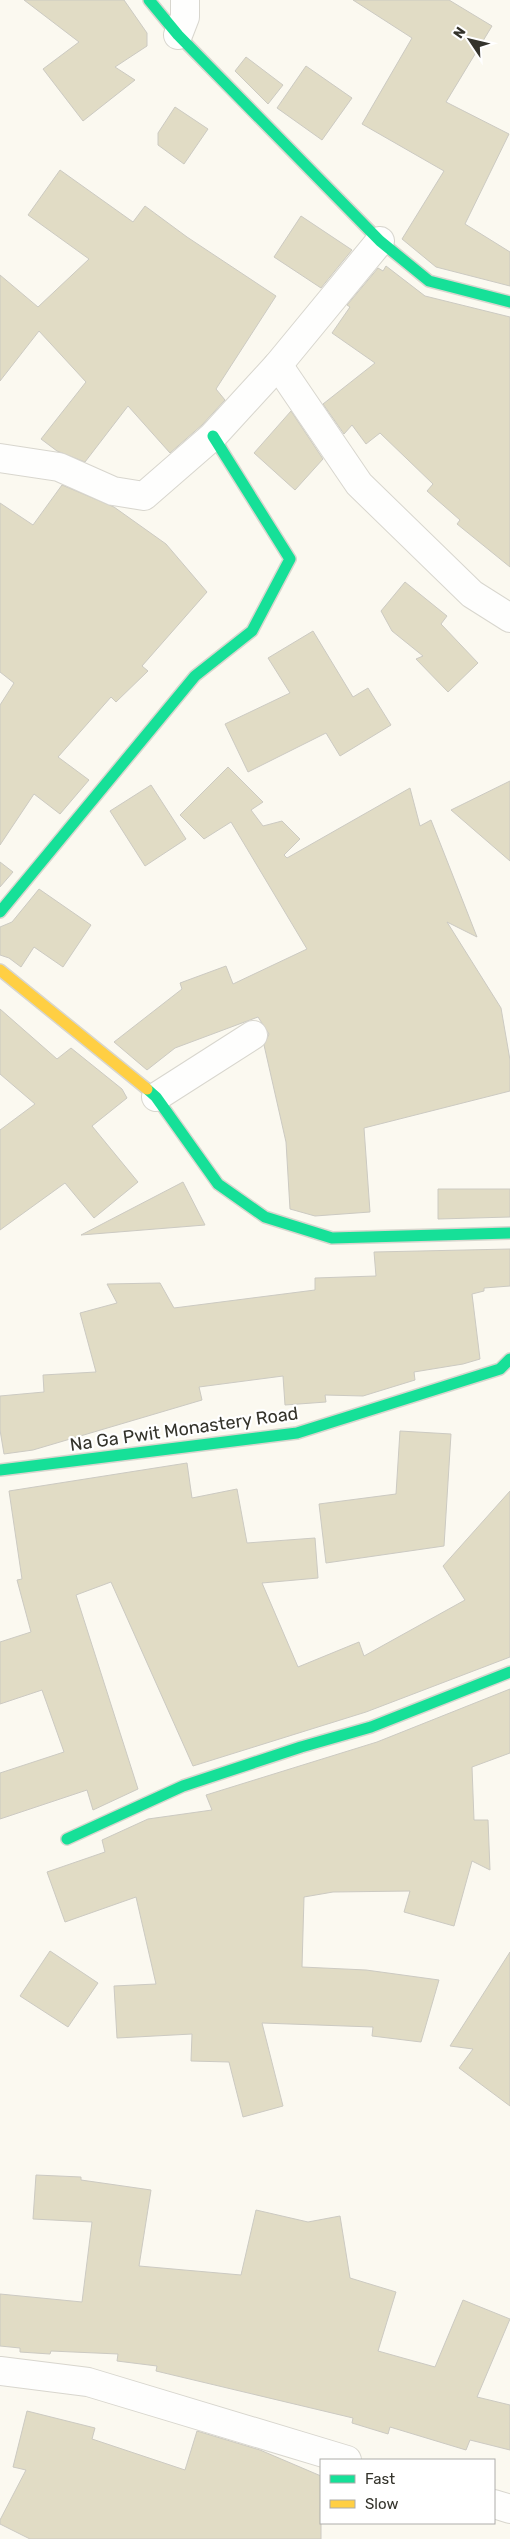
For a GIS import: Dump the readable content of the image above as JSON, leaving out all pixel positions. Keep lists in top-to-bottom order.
{
  "streets": {
    "street": ["Na Ga Pwit Monastery Road"]
  },
  "legend": ["Fast", "Slow"],
  "north": "top left"
}
